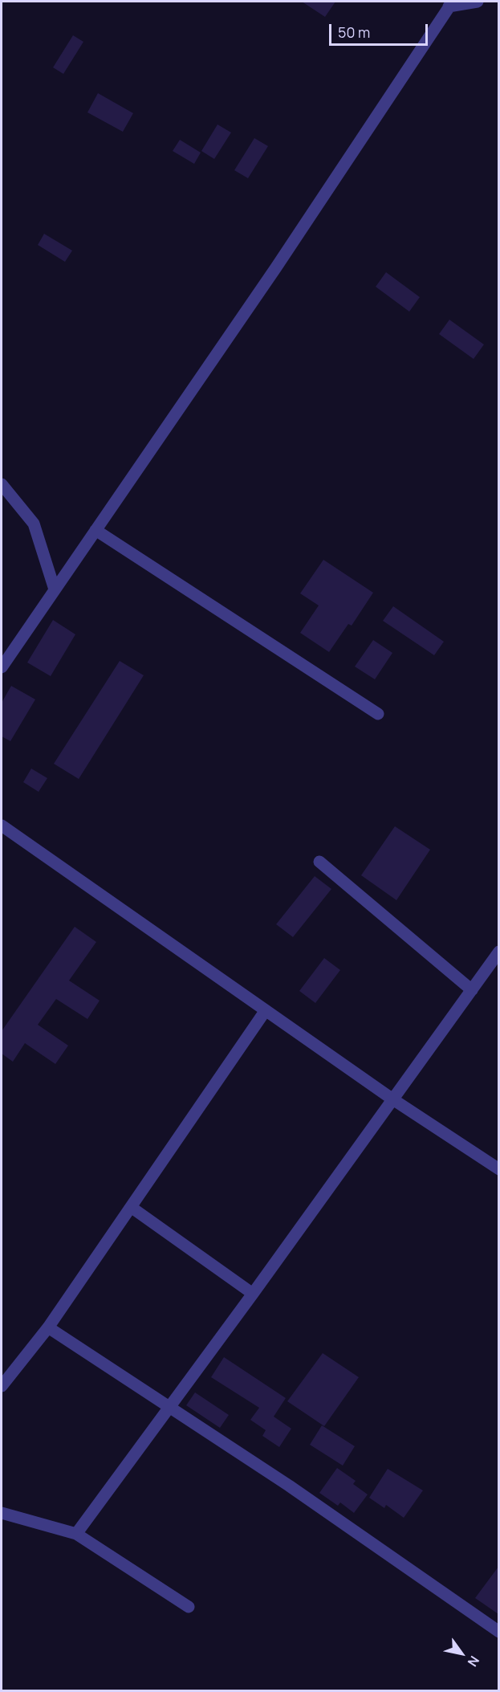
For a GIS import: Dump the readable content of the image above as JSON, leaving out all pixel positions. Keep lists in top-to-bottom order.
{
  "scale_bar": "50 m",
  "north": "bottom right"
}
